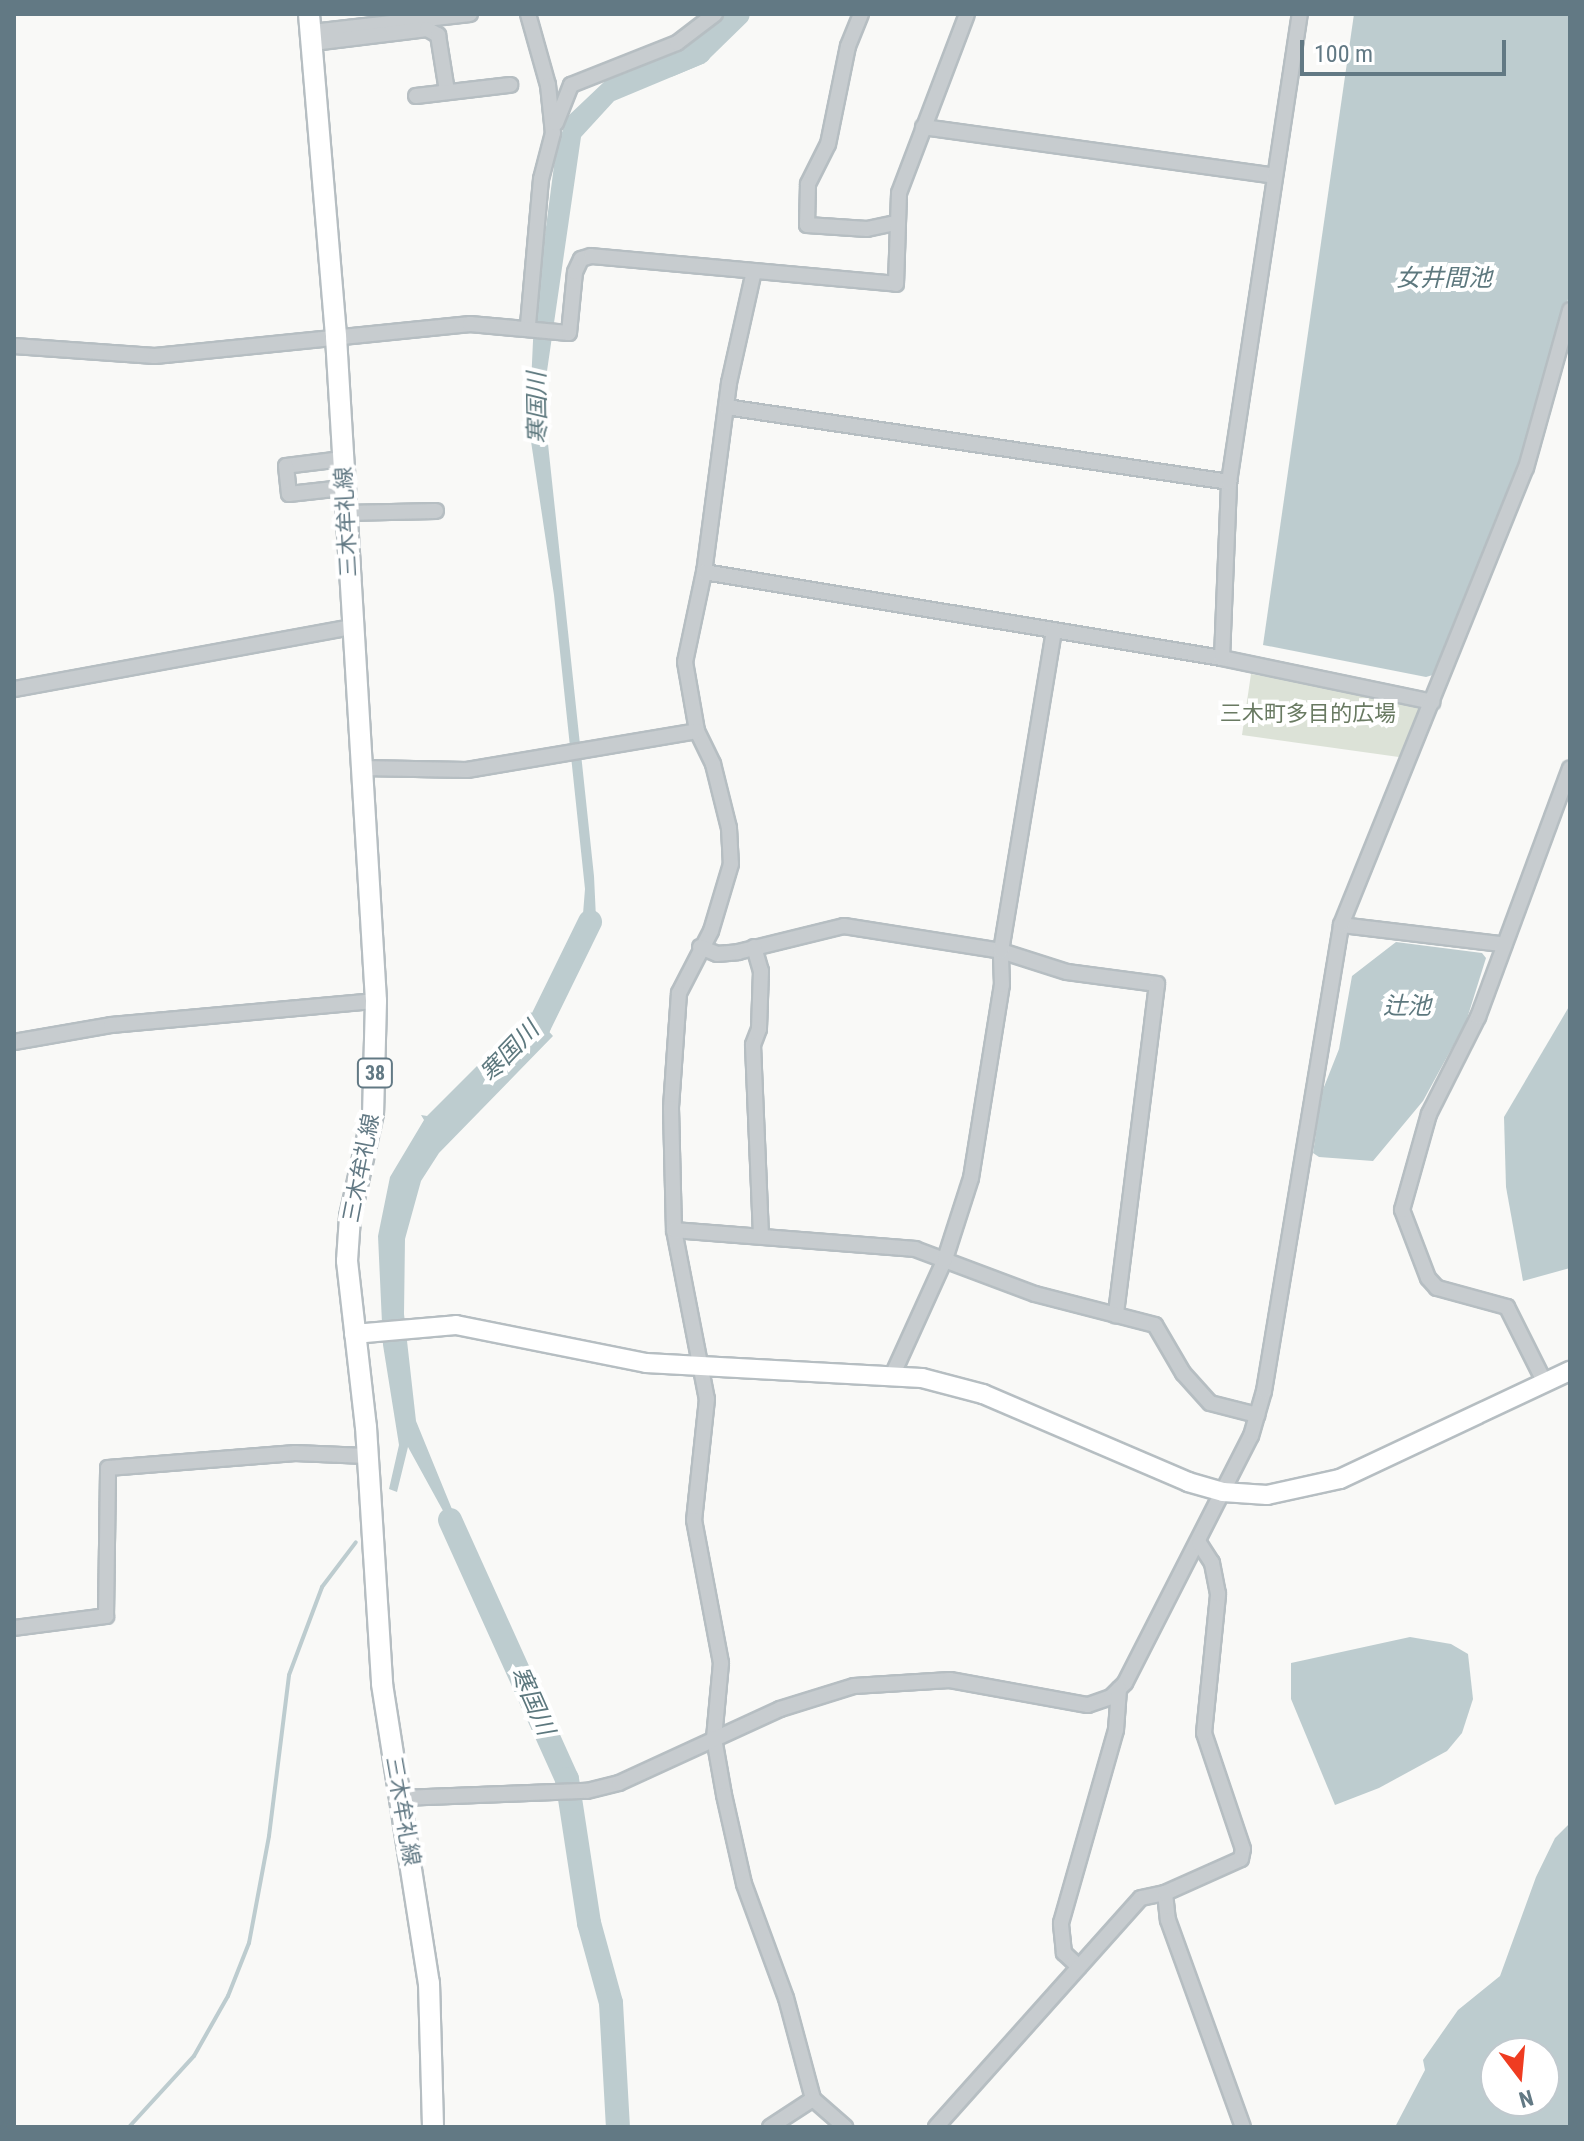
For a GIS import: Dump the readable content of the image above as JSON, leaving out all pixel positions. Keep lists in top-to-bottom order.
{
  "streets": {
    "main road": ["三木牟礼線", "38"]
  },
  "water": ["女井間池", "寒国川", "辻池"],
  "parks": ["三木町多目的広場"],
  "scale_bar": "100 m",
  "north": "bottom"
}
